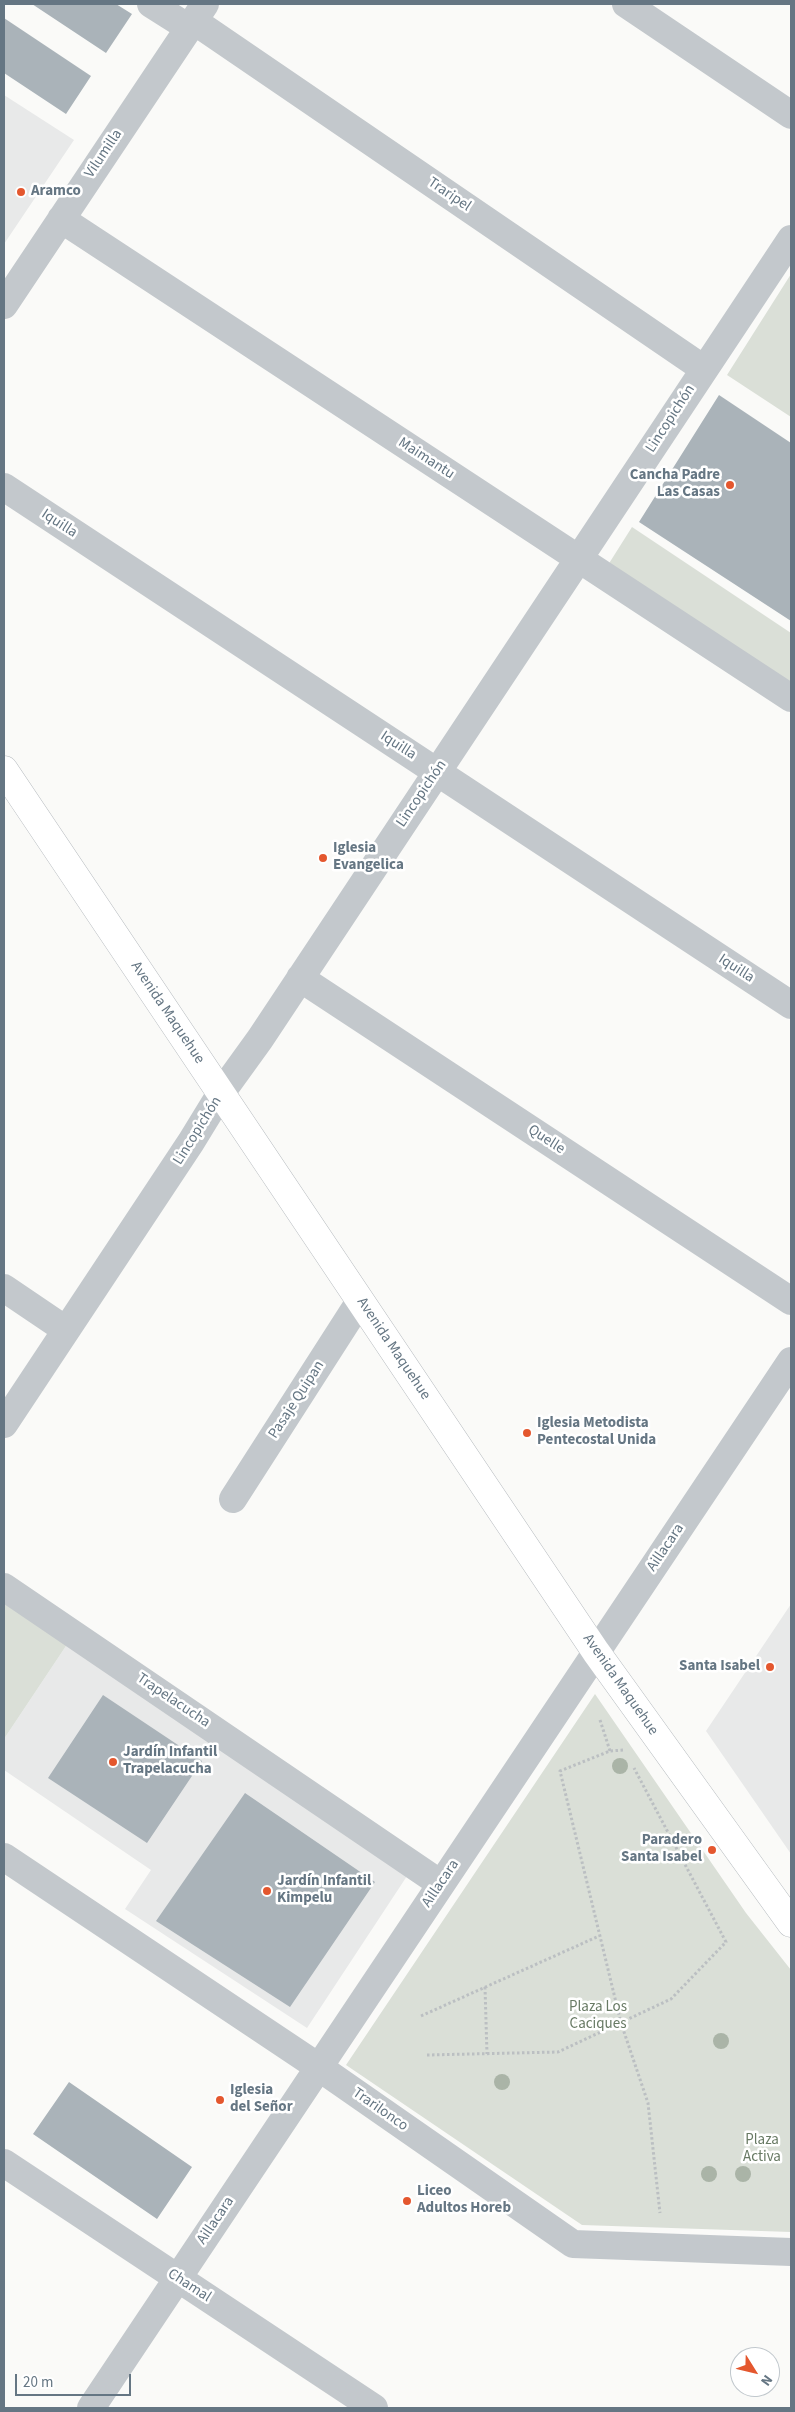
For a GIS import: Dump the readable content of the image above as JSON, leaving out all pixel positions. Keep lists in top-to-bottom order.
{
  "streets": {
    "main road": ["Avenida Maquehue"],
    "street": [
      "Vilumilla",
      "Traripel",
      "Lincopichón",
      "Maimantu",
      "Iquilla",
      "Quelle",
      "Pasaje Quipan",
      "Aillacara",
      "Trapelacucha",
      "Trarilonco",
      "Chamal"
    ]
  },
  "crossings": [
    ["Vilumilla", "Traripel"],
    ["Vilumilla", "Maimantu"],
    ["Traripel", "Lincopichón"],
    ["Lincopichón", "Maimantu"],
    ["Lincopichón", "Iquilla"],
    ["Lincopichón", "Avenida Maquehue"],
    ["Lincopichón", "Quelle"],
    ["Avenida Maquehue", "Pasaje Quipan"],
    ["Avenida Maquehue", "Aillacara"],
    ["Aillacara", "Trapelacucha"],
    ["Aillacara", "Trarilonco"],
    ["Aillacara", "Chamal"]
  ],
  "parks": ["Plaza Los Caciques", "Plaza Activa"],
  "places": [
    "Aramco",
    "Cancha Padre Las Casas",
    "Iglesia Evangelica",
    "Iglesia Metodista Pentecostal Unida",
    "Santa Isabel",
    "Jardín Infantil Trapelacucha",
    "Paradero Santa Isabel",
    "Jardín Infantil Kimpelu",
    "Iglesia del Señor",
    "Liceo Adultos Horeb"
  ],
  "scale_bar": "20 m",
  "north": "bottom right"
}
